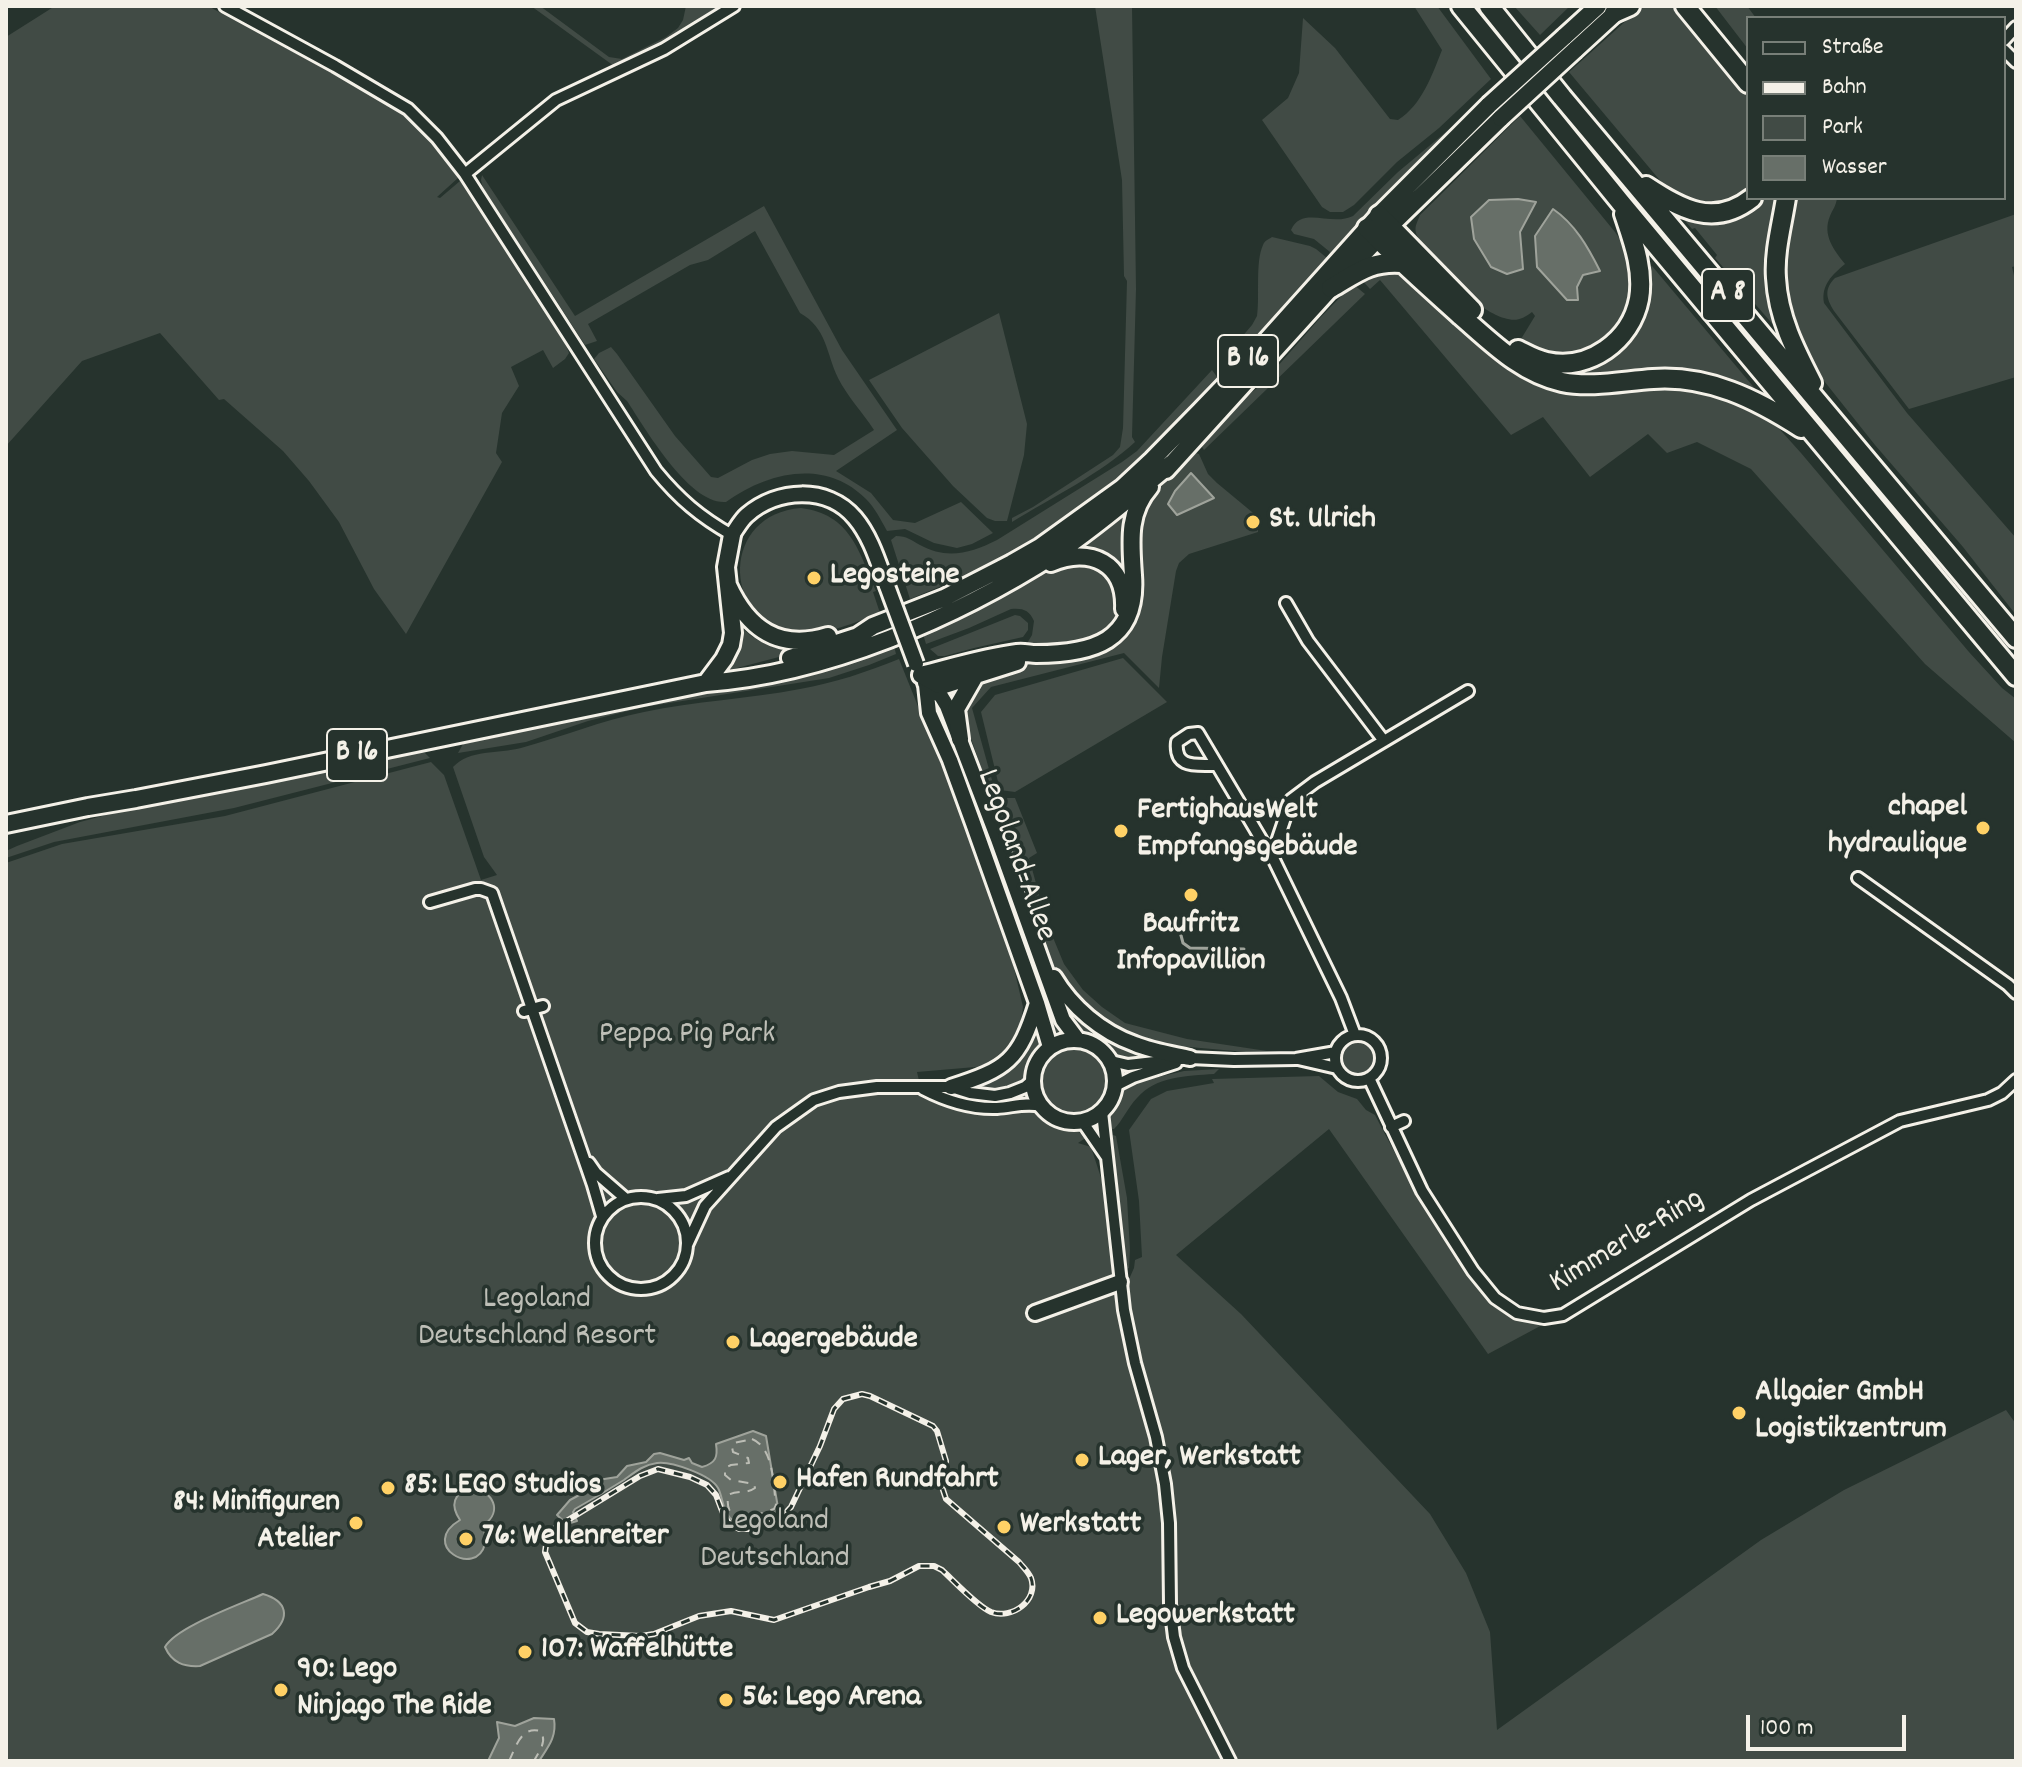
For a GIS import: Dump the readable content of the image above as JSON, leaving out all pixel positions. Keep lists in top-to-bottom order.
{
  "streets": {
    "highway": ["A 8"],
    "main road": ["B 16"],
    "street": ["Legoland-Allee", "Kimmerle-Ring"]
  },
  "parks": ["Peppa Pig Park", "Legoland Deutschland Resort", "Legoland Deutschland"],
  "places": [
    "St. Ulrich",
    "Legosteine",
    "chapel hydraulique",
    "FertighausWelt Empfangsgebäude",
    "Baufritz Infopavillion",
    "Lagergebäude",
    "Allgaier GmbH Logistikzentrum",
    "Lager, Werkstatt",
    "Hafen Rundfahrt",
    "85: LEGO Studios",
    "84: Minifiguren Atelier",
    "Werkstatt",
    "76: Wellenreiter",
    "Legowerkstatt",
    "107: Waffelhütte",
    "90: Lego Ninjago The Ride",
    "56: Lego Arena"
  ],
  "legend": [
    "Straße",
    "Bahn",
    "Park",
    "Wasser"
  ],
  "scale_bar": "100 m"
}
